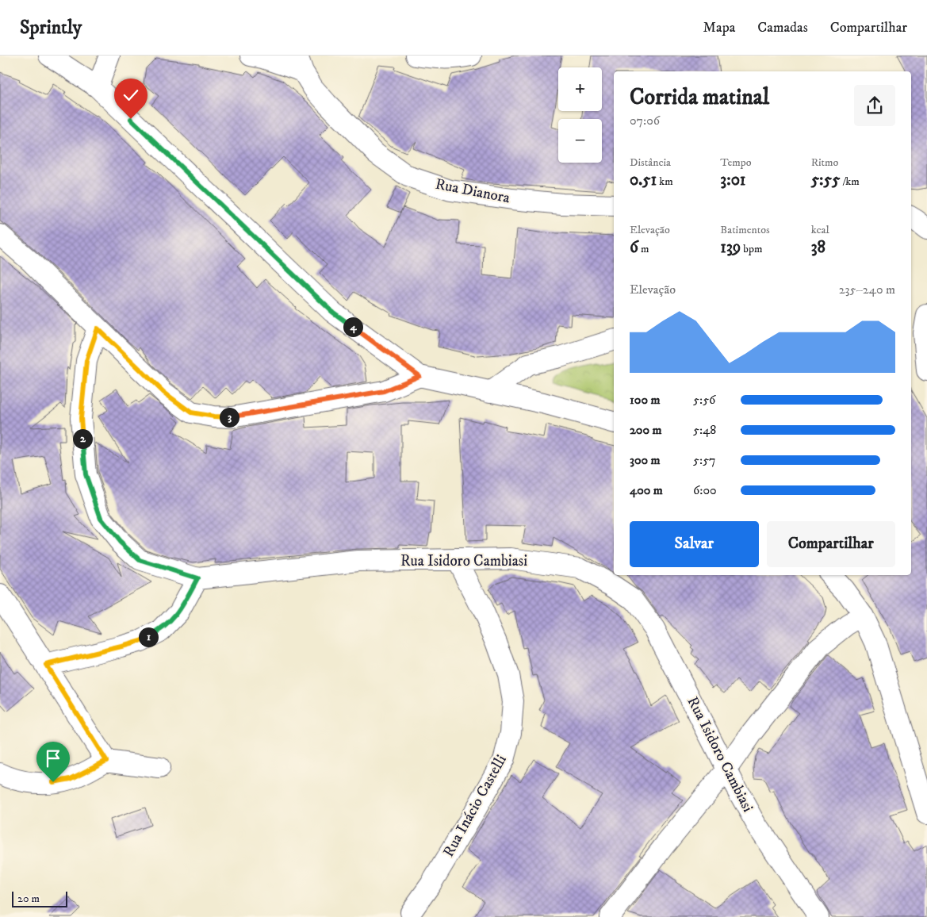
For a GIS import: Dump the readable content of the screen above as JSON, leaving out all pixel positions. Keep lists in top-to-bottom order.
{
  "streets": {
    "street": ["Rua Dianora", "Rua Isidoro Cambiasi", "Rua Inácio Castelli"]
  },
  "crossings": [
    ["Rua Isidoro Cambiasi", "Rua Inácio Castelli"]
  ],
  "scale_bar": "20 m",
  "page": {
    "header": "Sprintly",
    "nav": ["Mapa", "Camadas", "Compartilhar"],
    "map_buttons": ["+", "−"],
    "heading": ["Corrida matinal", "07:06"],
    "stats": [
      ["Distância", "0.51 km"],
      ["Tempo", "3:01"],
      ["Ritmo", "5:55 /km"],
      ["Elevação", "6 m"],
      ["Batimentos", "139 bpm"],
      ["kcal", "38"]
    ],
    "chart": ["Elevação", "235–240 m"],
    "pins": [
      "4",
      "3",
      "2",
      "1"
    ],
    "list": [
      {
        "name": "100 m",
        "note": "5:56"
      },
      {
        "name": "200 m",
        "note": "5:48"
      },
      {
        "name": "300 m",
        "note": "5:57"
      },
      {
        "name": "400 m",
        "note": "6:00"
      }
    ],
    "buttons": ["Salvar", "Compartilhar"],
    "scale": "20 m"
  }
}
